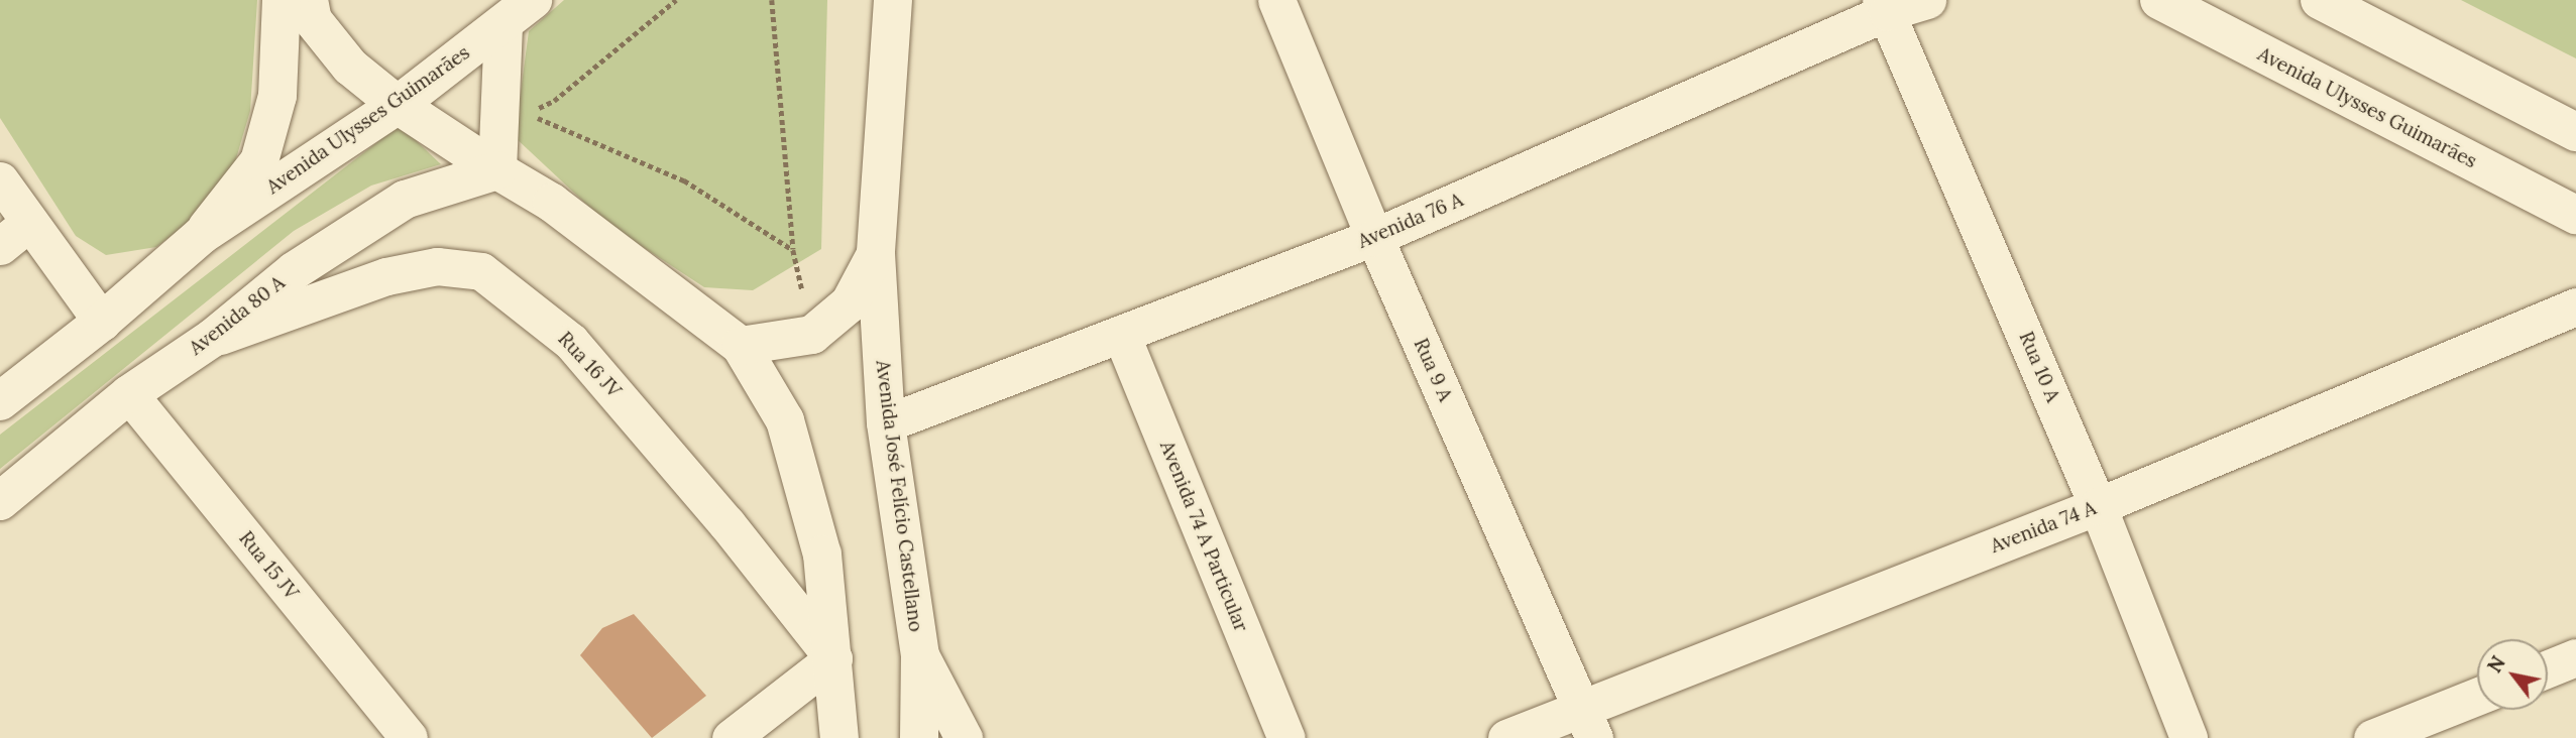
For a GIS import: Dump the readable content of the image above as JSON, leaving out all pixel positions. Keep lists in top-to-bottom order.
{
  "streets": {
    "main road": ["Avenida Ulysses Guimarães", "Avenida 80 A", "Avenida José Felício Castellano"],
    "street": [
      "Avenida 76 A",
      "Rua 16 JV",
      "Rua 10 A",
      "Rua 9 A",
      "Avenida 74 A",
      "Avenida 74 A Particular",
      "Rua 15 JV"
    ]
  },
  "crossings": [
    ["Avenida 76 A", "Rua 10 A"],
    ["Avenida 76 A", "Rua 9 A"],
    ["Avenida 76 A", "Avenida José Felício Castellano"],
    ["Avenida 76 A", "Avenida 74 A Particular"],
    ["Avenida 80 A", "Rua 16 JV"],
    ["Avenida 80 A", "Rua 15 JV"],
    ["Rua 10 A", "Avenida 74 A"],
    ["Rua 9 A", "Avenida 74 A"]
  ],
  "north": "top left"
}
